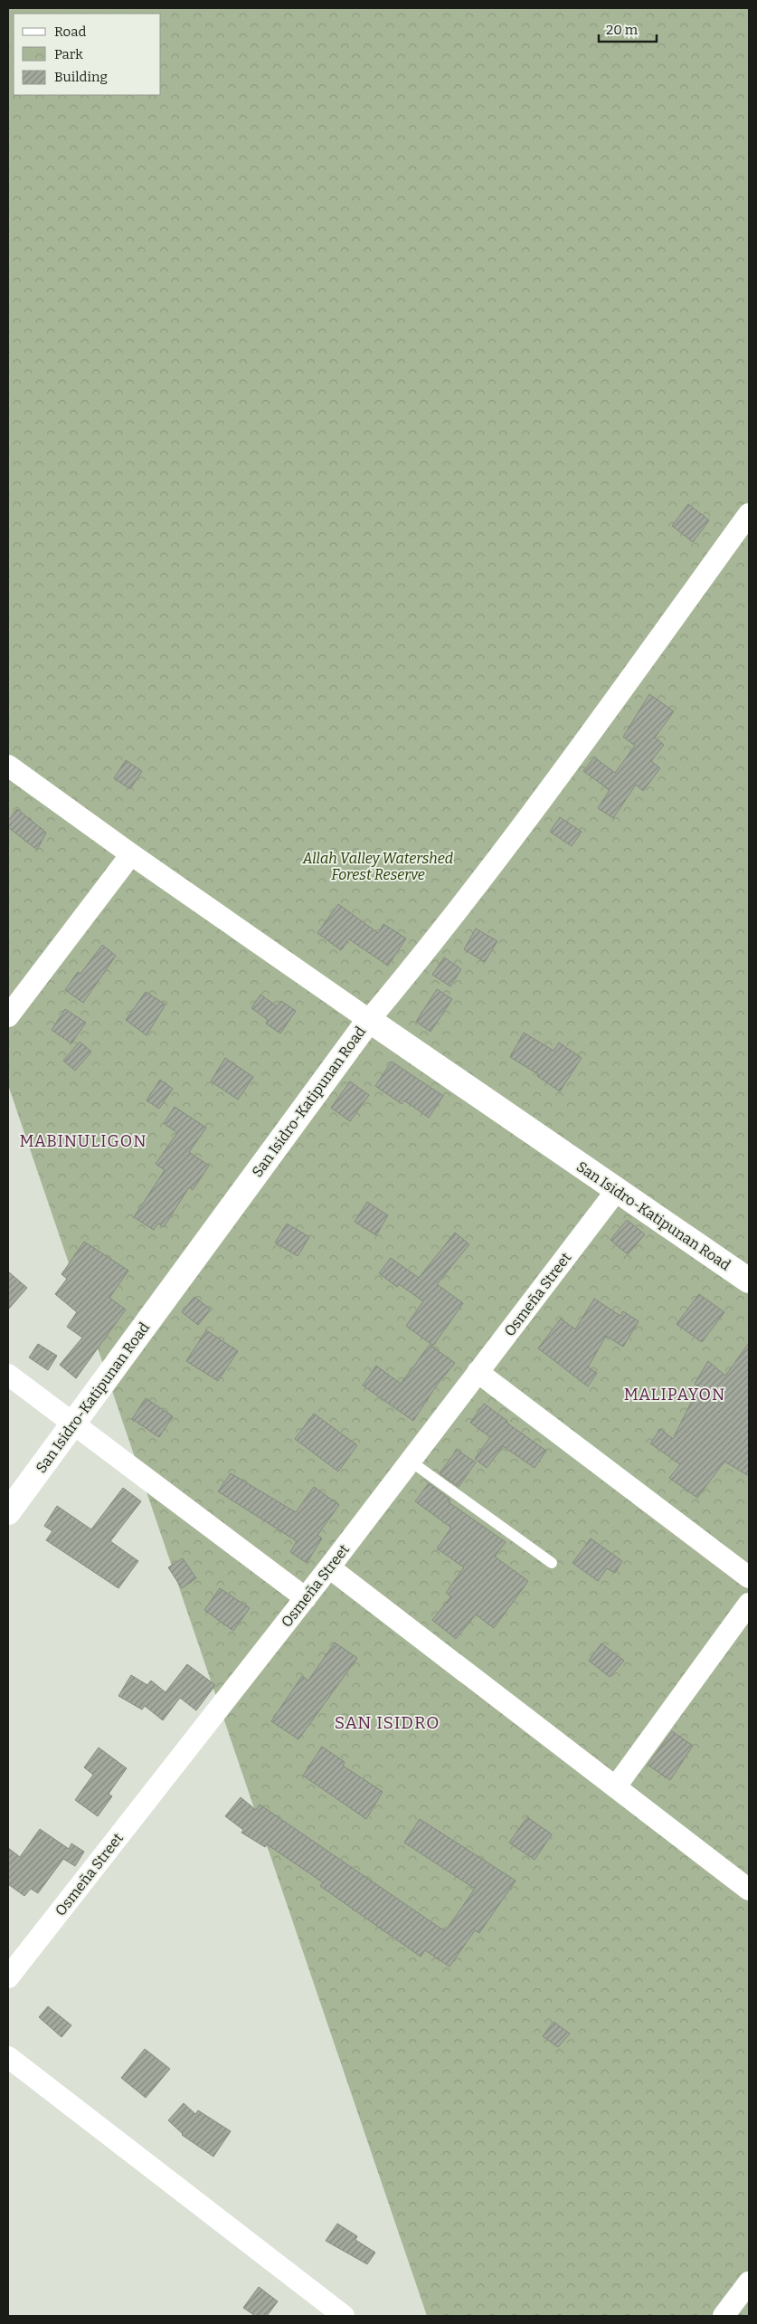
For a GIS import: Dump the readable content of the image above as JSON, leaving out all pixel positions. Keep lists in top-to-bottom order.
{
  "streets": {
    "street": ["San Isidro-Katipunan Road", "Osmeña Street"]
  },
  "crossings": [
    ["San Isidro-Katipunan Road", "Osmeña Street"]
  ],
  "districts": ["MABINULIGON", "MALIPAYON", "SAN ISIDRO"],
  "parks": ["Allah Valley Watershed Forest Reserve"],
  "legend": ["Road", "Park", "Building"],
  "scale_bar": "20 m"
}
